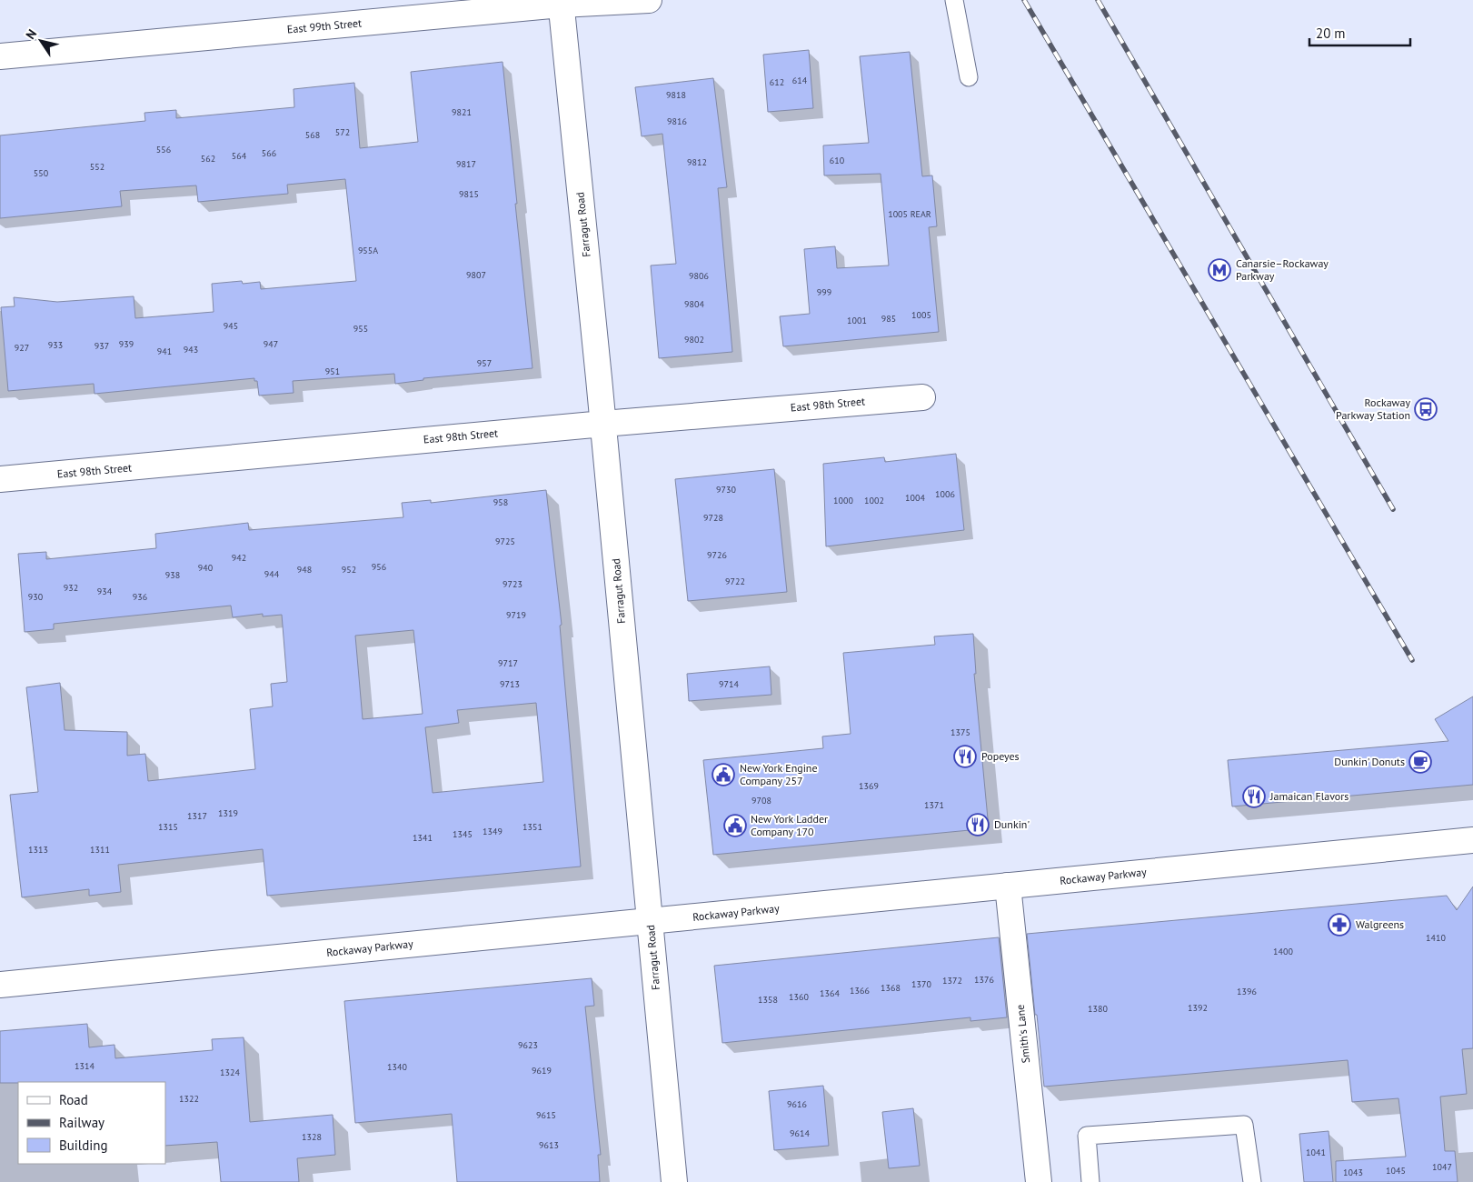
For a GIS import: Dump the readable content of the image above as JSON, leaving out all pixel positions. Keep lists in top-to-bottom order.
{
  "streets": {
    "street": [
      "East 99th Street",
      "Farragut Road",
      "East 98th Street",
      "Rockaway Parkway",
      "Smith's Lane"
    ]
  },
  "crossings": [
    ["East 99th Street", "Farragut Road"],
    ["Farragut Road", "East 98th Street"],
    ["Farragut Road", "Rockaway Parkway"],
    ["Rockaway Parkway", "Smith's Lane"]
  ],
  "places": {
    "metro station": ["Canarsie–Rockaway Parkway"],
    "bus stop": ["Rockaway Parkway Station"],
    "restaurant": ["Popeyes", "Jamaican Flavors", "Dunkin'"],
    "cafe": ["Dunkin' Donuts"],
    "public building": ["New York Engine Company 257", "New York Ladder Company 170"],
    "pharmacy": ["Walgreens"]
  },
  "house_numbers": [
    "614",
    "612",
    "9818",
    "9821",
    "9816",
    "572",
    "568",
    "556",
    "566",
    "564",
    "562",
    "610",
    "9812",
    "9817",
    "552",
    "550",
    "9815",
    "1005 REAR",
    "955A",
    "9807",
    "9806",
    "999",
    "9804",
    "1005",
    "985",
    "1001",
    "945",
    "955",
    "9802",
    "939",
    "947",
    "933",
    "937",
    "927",
    "943",
    "941",
    "957",
    "951",
    "9730",
    "1006",
    "1004",
    "1000",
    "1002",
    "958",
    "9728",
    "9725",
    "9726",
    "942",
    "956",
    "940",
    "948",
    "952",
    "944",
    "938",
    "9722",
    "9723",
    "932",
    "934",
    "930",
    "936",
    "9719",
    "9717",
    "9713",
    "9714",
    "1375",
    "1369",
    "9708",
    "1371",
    "1319",
    "1317",
    "1315",
    "1351",
    "1349",
    "1345",
    "1341",
    "1313",
    "1311",
    "1410",
    "1400",
    "1376",
    "1372",
    "1370",
    "1368",
    "1366",
    "1396",
    "1364",
    "1360",
    "1358",
    "1392",
    "1380",
    "9623",
    "1314",
    "1340",
    "9619",
    "1324",
    "1322",
    "9616",
    "9615",
    "9614",
    "1328",
    "9613",
    "1041",
    "1047",
    "1045",
    "1043"
  ],
  "legend": ["Road", "Railway", "Building"],
  "scale_bar": "20 m",
  "north": "top left"
}
